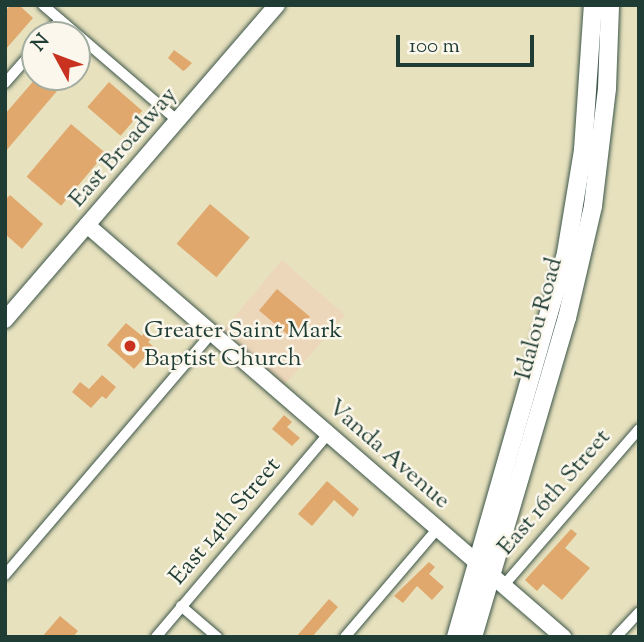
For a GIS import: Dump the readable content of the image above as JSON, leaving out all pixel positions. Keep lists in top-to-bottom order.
{
  "streets": {
    "main road": ["Idalou Road"],
    "street": [
      "East Broadway",
      "Vanda Avenue",
      "East 16th Street",
      "East 14th Street"
    ]
  },
  "crossings": [
    ["East Broadway", "Vanda Avenue"],
    ["Idalou Road", "Vanda Avenue"],
    ["Idalou Road", "East 16th Street"],
    ["Vanda Avenue", "East 16th Street"],
    ["Vanda Avenue", "East 14th Street"]
  ],
  "places": ["Greater Saint Mark Baptist Church"],
  "scale_bar": "100 m",
  "north": "top left"
}
